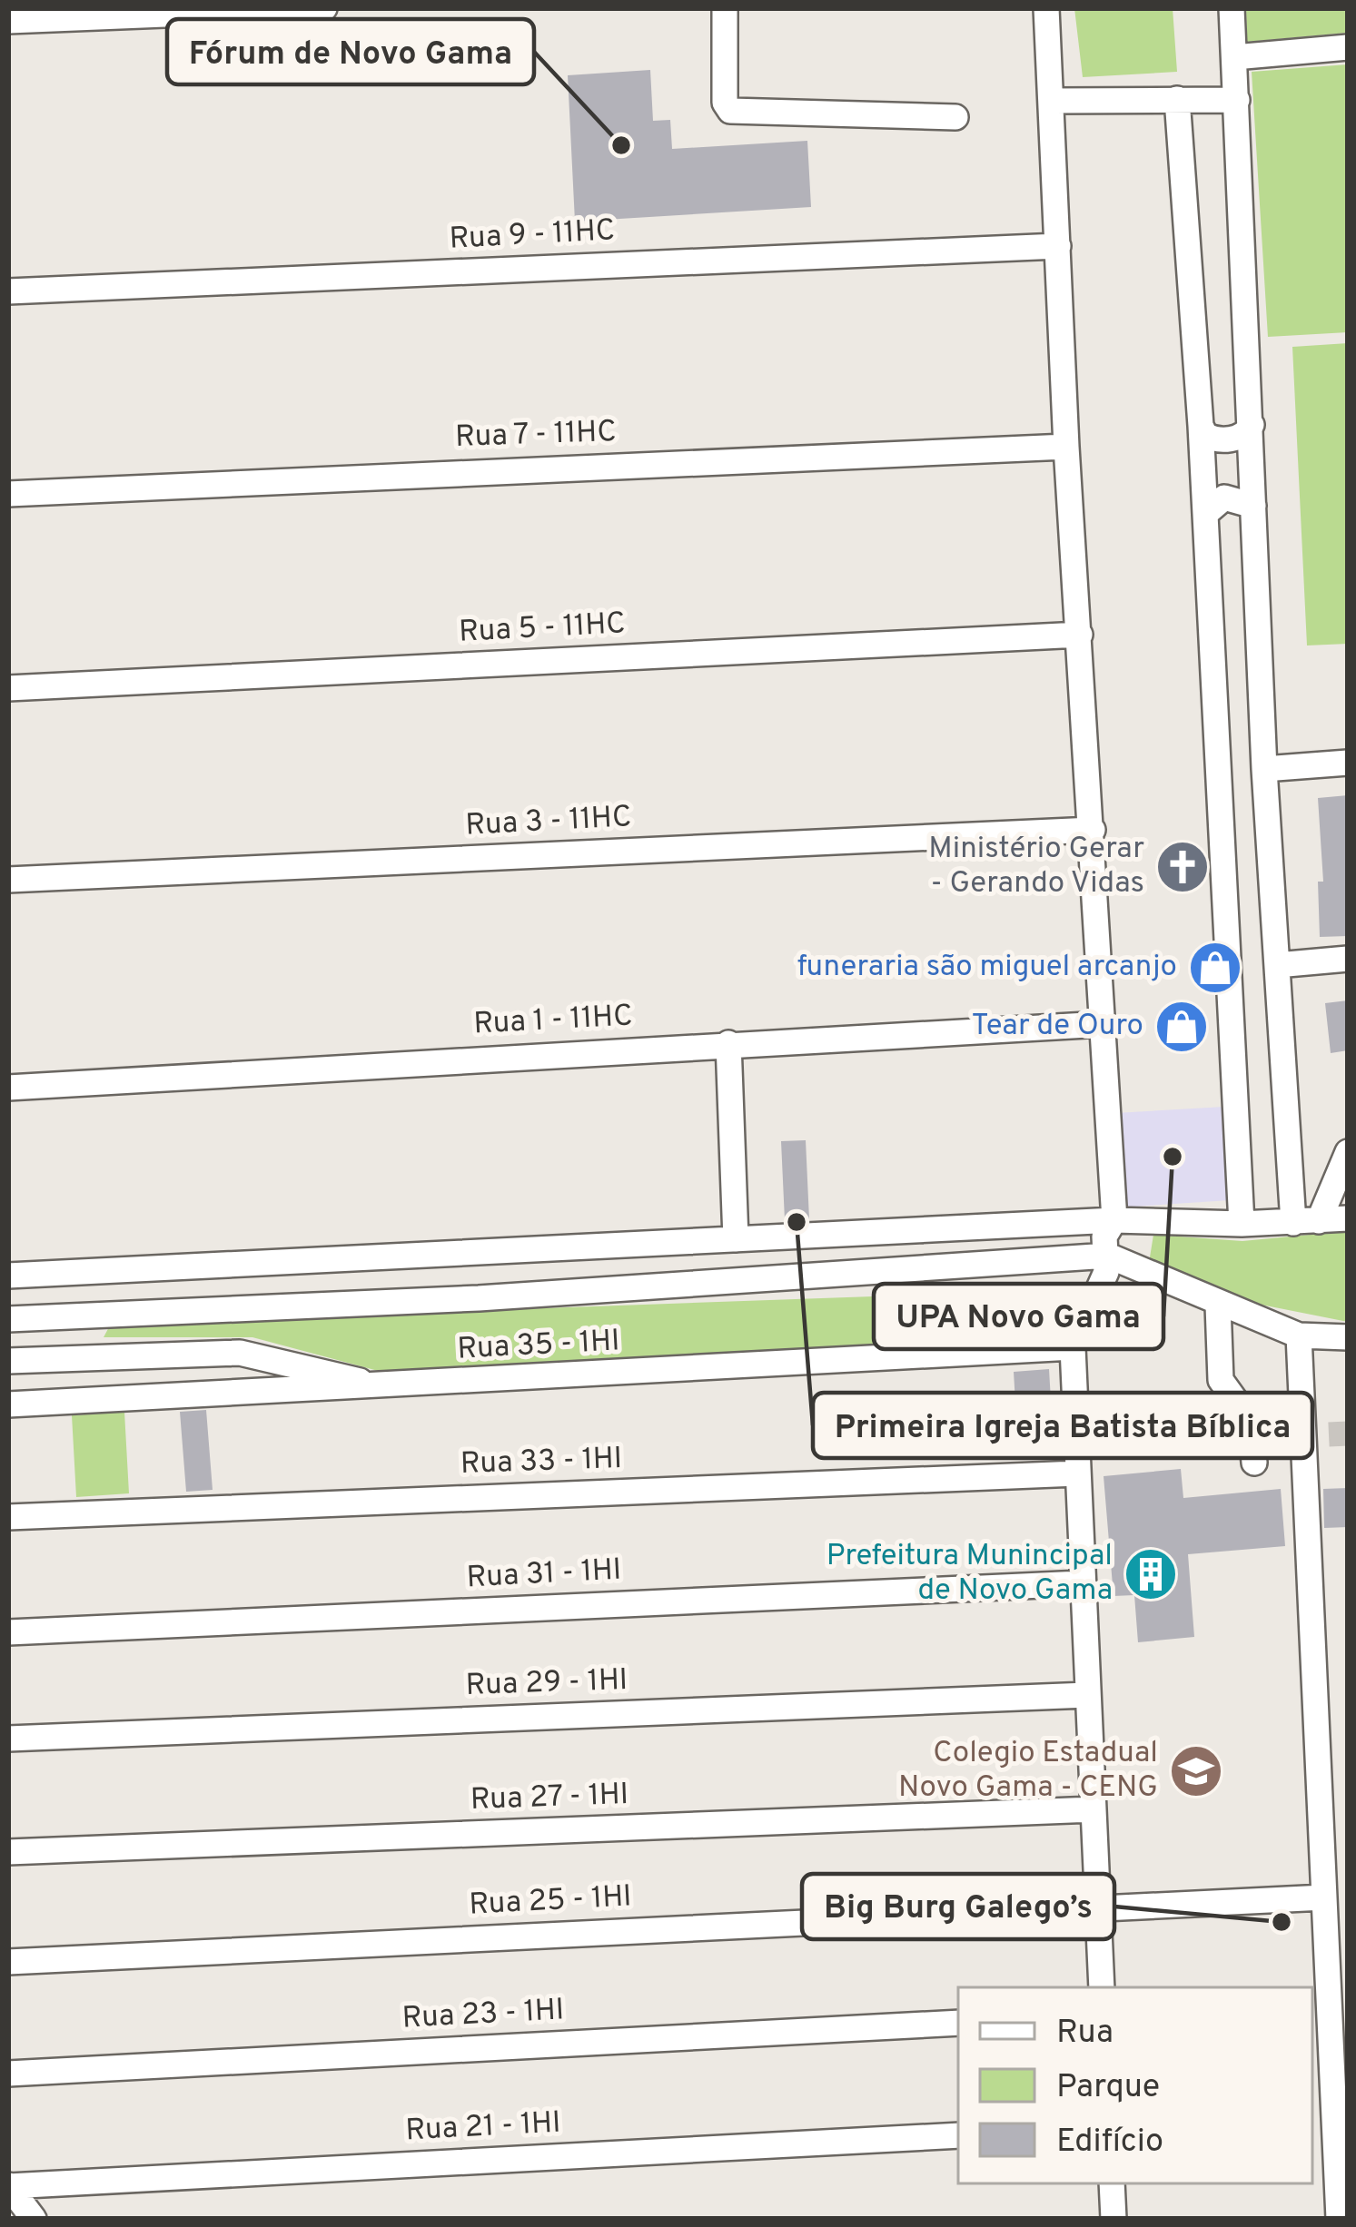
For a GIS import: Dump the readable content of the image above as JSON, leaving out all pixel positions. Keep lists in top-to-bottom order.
{
  "streets": {
    "street": [
      "Rua 9 - 11HC",
      "Rua 7 - 11HC",
      "Rua 5 - 11HC",
      "Rua 3 - 11HC",
      "Rua 1 - 11HC",
      "Rua 35 - 1HI",
      "Rua 33 - 1HI",
      "Rua 31 - 1HI",
      "Rua 29 - 1HI",
      "Rua 27 - 1HI",
      "Rua 25 - 1HI",
      "Rua 23 - 1HI",
      "Rua 21 - 1HI"
    ]
  },
  "places": {
    "other": [
      "Fórum de Novo Gama",
      "UPA Novo Gama",
      "Primeira Igreja Batista Bíblica",
      "Big Burg Galego’s"
    ],
    "church": ["Ministério Gerar - Gerando Vidas"],
    "shop": ["funeraria são miguel arcanjo", "Tear de Ouro"],
    "building": ["Prefeitura Munincipal de Novo Gama"],
    "school or university": ["Colegio Estadual Novo Gama - CENG"]
  },
  "legend": ["Rua", "Parque", "Edifício"]
}
